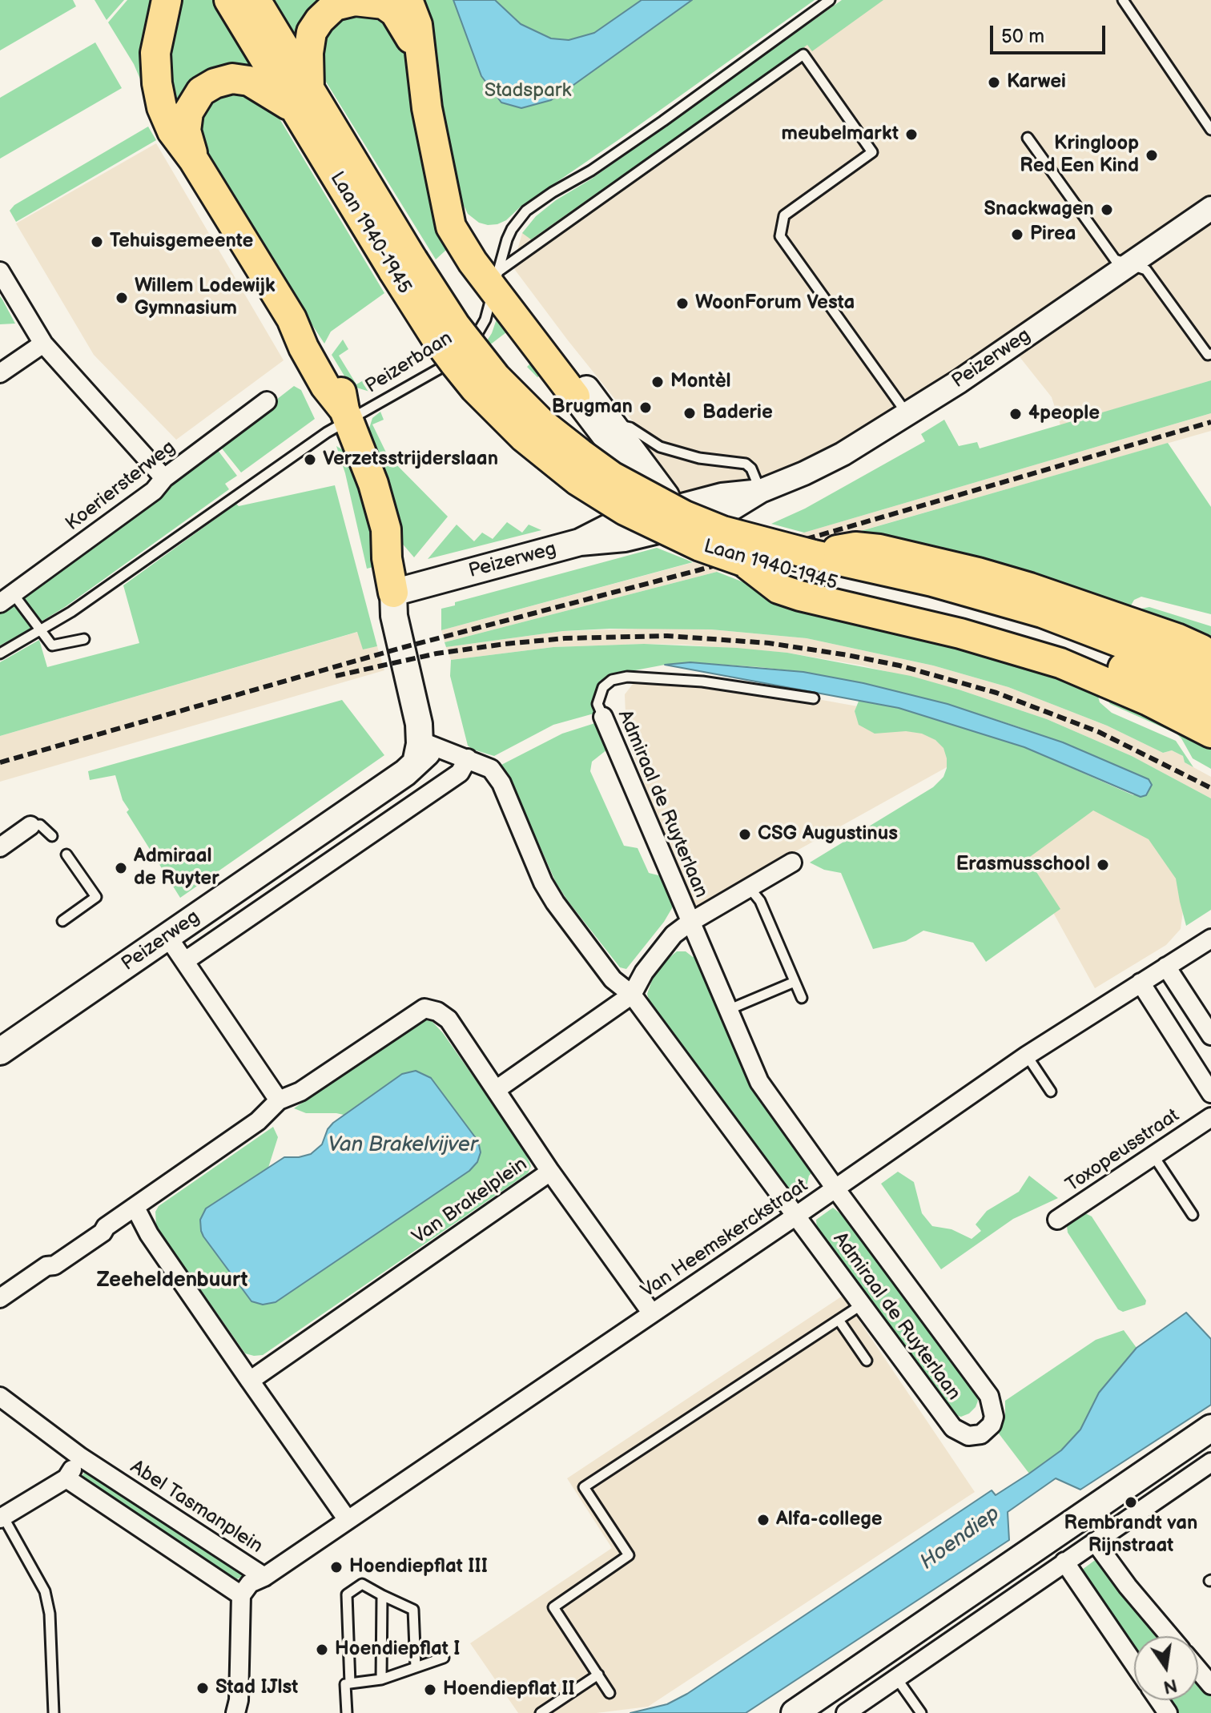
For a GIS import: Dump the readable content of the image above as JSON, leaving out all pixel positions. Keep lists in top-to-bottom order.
{
  "streets": {
    "highway": ["Laan 1940-1945"],
    "main road": ["Peizerweg"],
    "street": [
      "Koeriersterweg",
      "Admiraal de Ruyterlaan",
      "Toxopeusstraat",
      "Van Brakelplein",
      "Van Heemskerckstraat",
      "Abel Tasmanplein"
    ],
    "lane": ["Peizerbaan"]
  },
  "crossings": [
    ["Peizerweg", "Admiraal de Ruyterlaan"],
    ["Admiraal de Ruyterlaan", "Van Heemskerckstraat"],
    ["Van Heemskerckstraat", "Abel Tasmanplein"]
  ],
  "districts": ["Zeeheldenbuurt"],
  "water": ["Van Brakelvijver", "Hoendiep"],
  "parks": ["Stadspark"],
  "places": [
    "Karwei",
    "meubelmarkt",
    "Kringloop Red Een Kind",
    "Snackwagen",
    "Pirea",
    "Tehuisgemeente",
    "Willem Lodewijk Gymnasium",
    "WoonForum Vesta",
    "Montèl",
    "Brugman",
    "Baderie",
    "4people",
    "Verzetsstrijderslaan",
    "CSG Augustinus",
    "Erasmusschool",
    "Admiraal de Ruyter",
    "Rembrandt van Rijnstraat",
    "Alfa-college",
    "Hoendiepflat III",
    "Hoendiepflat I",
    "Stad IJlst",
    "Hoendiepflat II"
  ],
  "scale_bar": "50 m",
  "north": "bottom"
}
